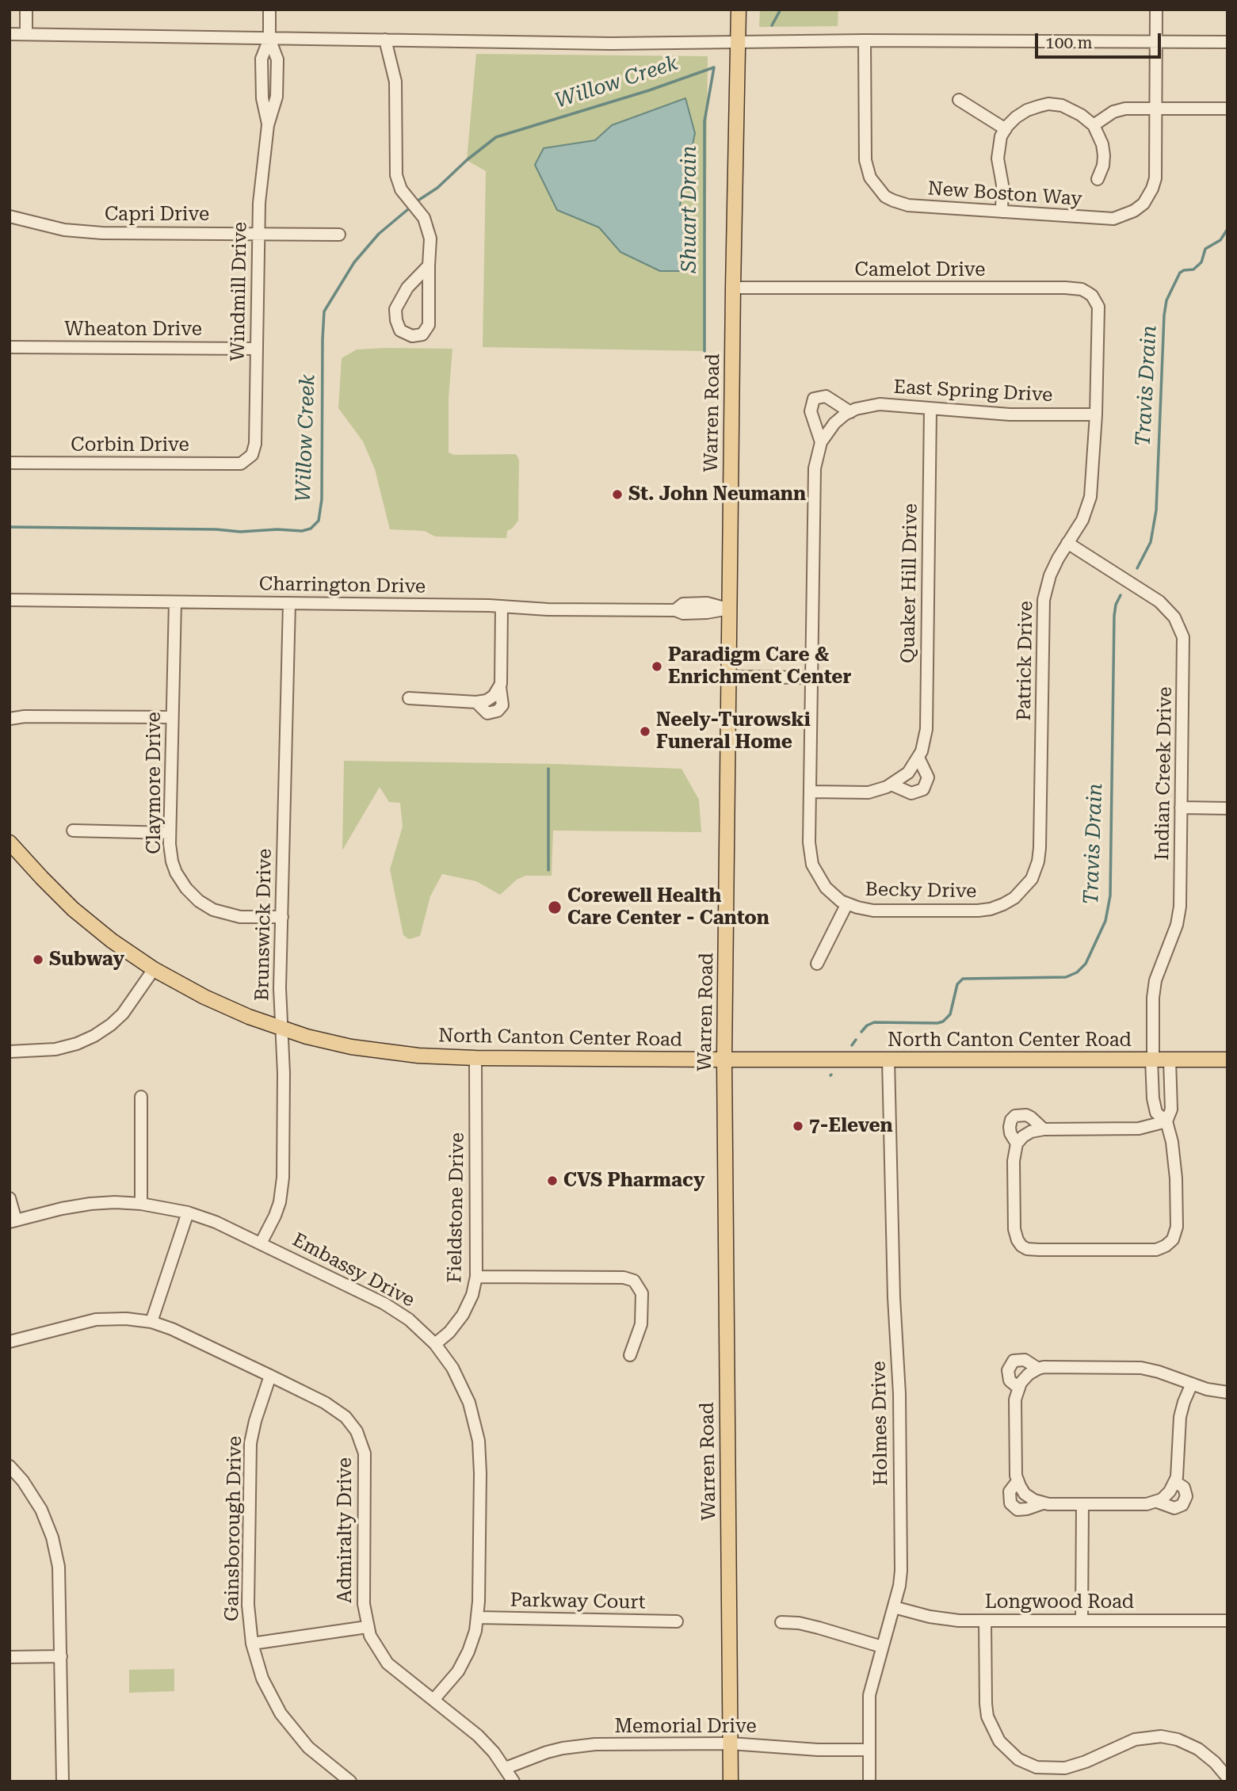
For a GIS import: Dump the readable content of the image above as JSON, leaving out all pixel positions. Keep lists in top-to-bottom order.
{
  "streets": {
    "main road": ["Warren Road", "North Canton Center Road"],
    "street": [
      "New Boston Way",
      "Capri Drive",
      "Camelot Drive",
      "Windmill Drive",
      "Wheaton Drive",
      "East Spring Drive",
      "Corbin Drive",
      "Quaker Hill Drive",
      "Charrington Drive",
      "Patrick Drive",
      "Indian Creek Drive",
      "Claymore Drive",
      "Becky Drive",
      "Brunswick Drive",
      "Fieldstone Drive",
      "Embassy Drive",
      "Holmes Drive",
      "Gainsborough Drive",
      "Admiralty Drive",
      "Parkway Court",
      "Longwood Road",
      "Memorial Drive"
    ]
  },
  "crossings": [
    ["Capri Drive", "Windmill Drive"],
    ["Camelot Drive", "Warren Road"],
    ["Camelot Drive", "Patrick Drive"],
    ["Windmill Drive", "Wheaton Drive"],
    ["Windmill Drive", "Corbin Drive"],
    ["East Spring Drive", "Quaker Hill Drive"],
    ["East Spring Drive", "Patrick Drive"],
    ["Warren Road", "Charrington Drive"],
    ["Warren Road", "North Canton Center Road"],
    ["Warren Road", "Memorial Drive"],
    ["Charrington Drive", "Claymore Drive"],
    ["Charrington Drive", "Brunswick Drive"],
    ["Patrick Drive", "Indian Creek Drive"],
    ["Patrick Drive", "Becky Drive"],
    ["Indian Creek Drive", "North Canton Center Road"],
    ["Claymore Drive", "Brunswick Drive"],
    ["Brunswick Drive", "North Canton Center Road"],
    ["Brunswick Drive", "Embassy Drive"],
    ["North Canton Center Road", "Fieldstone Drive"],
    ["North Canton Center Road", "Holmes Drive"],
    ["Fieldstone Drive", "Embassy Drive"],
    ["Embassy Drive", "Admiralty Drive"],
    ["Embassy Drive", "Parkway Court"],
    ["Holmes Drive", "Longwood Road"],
    ["Holmes Drive", "Memorial Drive"],
    ["Gainsborough Drive", "Admiralty Drive"],
    ["Admiralty Drive", "Memorial Drive"]
  ],
  "water": ["Willow Creek", "Shuart Drain", "Travis Drain"],
  "places": [
    "St. John Neumann",
    "Paradigm Care & Enrichment Center",
    "Neely-Turowski Funeral Home",
    "Corewell Health Care Center - Canton",
    "Subway",
    "7-Eleven",
    "CVS Pharmacy"
  ],
  "scale_bar": "100 m"
}
